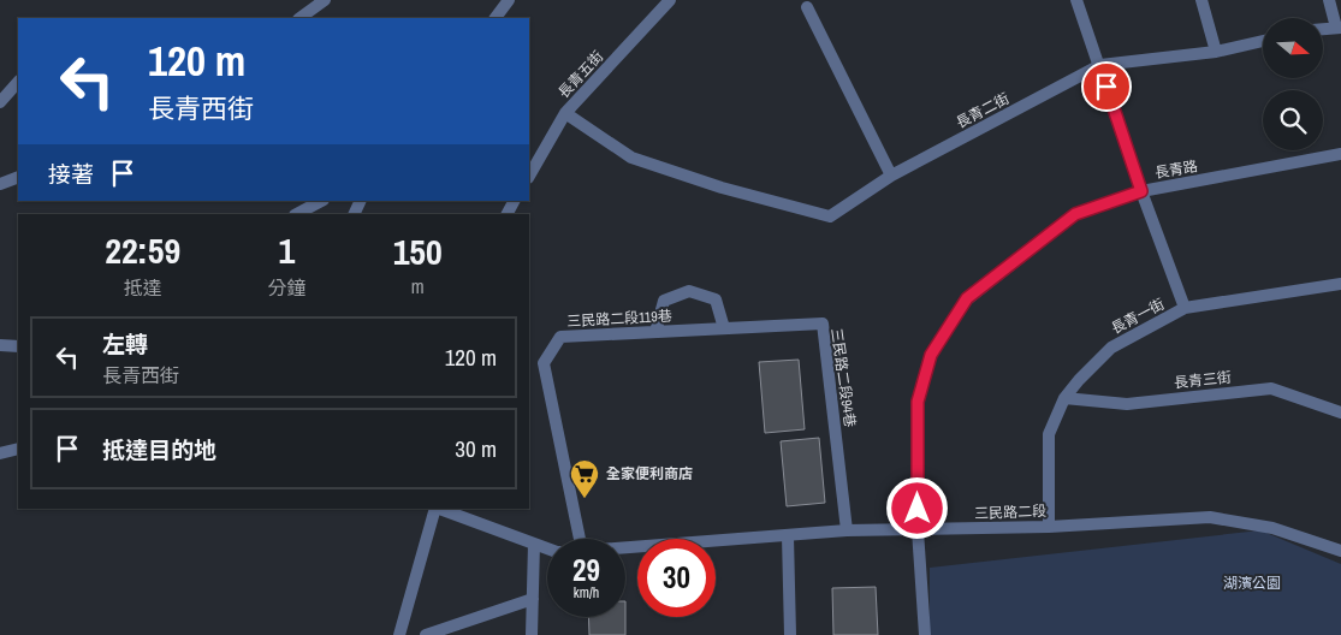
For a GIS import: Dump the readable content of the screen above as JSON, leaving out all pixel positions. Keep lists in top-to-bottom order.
{
  "streets": {
    "street": [
      "長青五街",
      "長青二街",
      "長青路",
      "長青一街",
      "三民路二段119巷",
      "三民路二段94巷",
      "長青三街",
      "三民路二段"
    ]
  },
  "crossings": [
    ["長青五街", "長青二街"],
    ["長青路", "三民路二段"],
    ["長青一街", "長青三街"],
    ["長青一街", "三民路二段"],
    ["三民路二段119巷", "三民路二段94巷"],
    ["三民路二段94巷", "三民路二段"]
  ],
  "parks": ["湖濱公園"],
  "places": {
    "supermarket": ["全家便利商店"]
  },
  "north": "right",
  "page": {
    "turn": ["120 m", "長青西街"],
    "then": "接著",
    "eta": [
      "22:59",
      "抵達",
      "1",
      "分鐘",
      "150",
      "m"
    ],
    "list": [
      {
        "name": "左轉",
        "note": "長青西街",
        "value": "120 m"
      },
      {
        "name": "抵達目的地",
        "value": "30 m"
      }
    ],
    "speed": "29 km/h",
    "limit": "30"
  }
}
